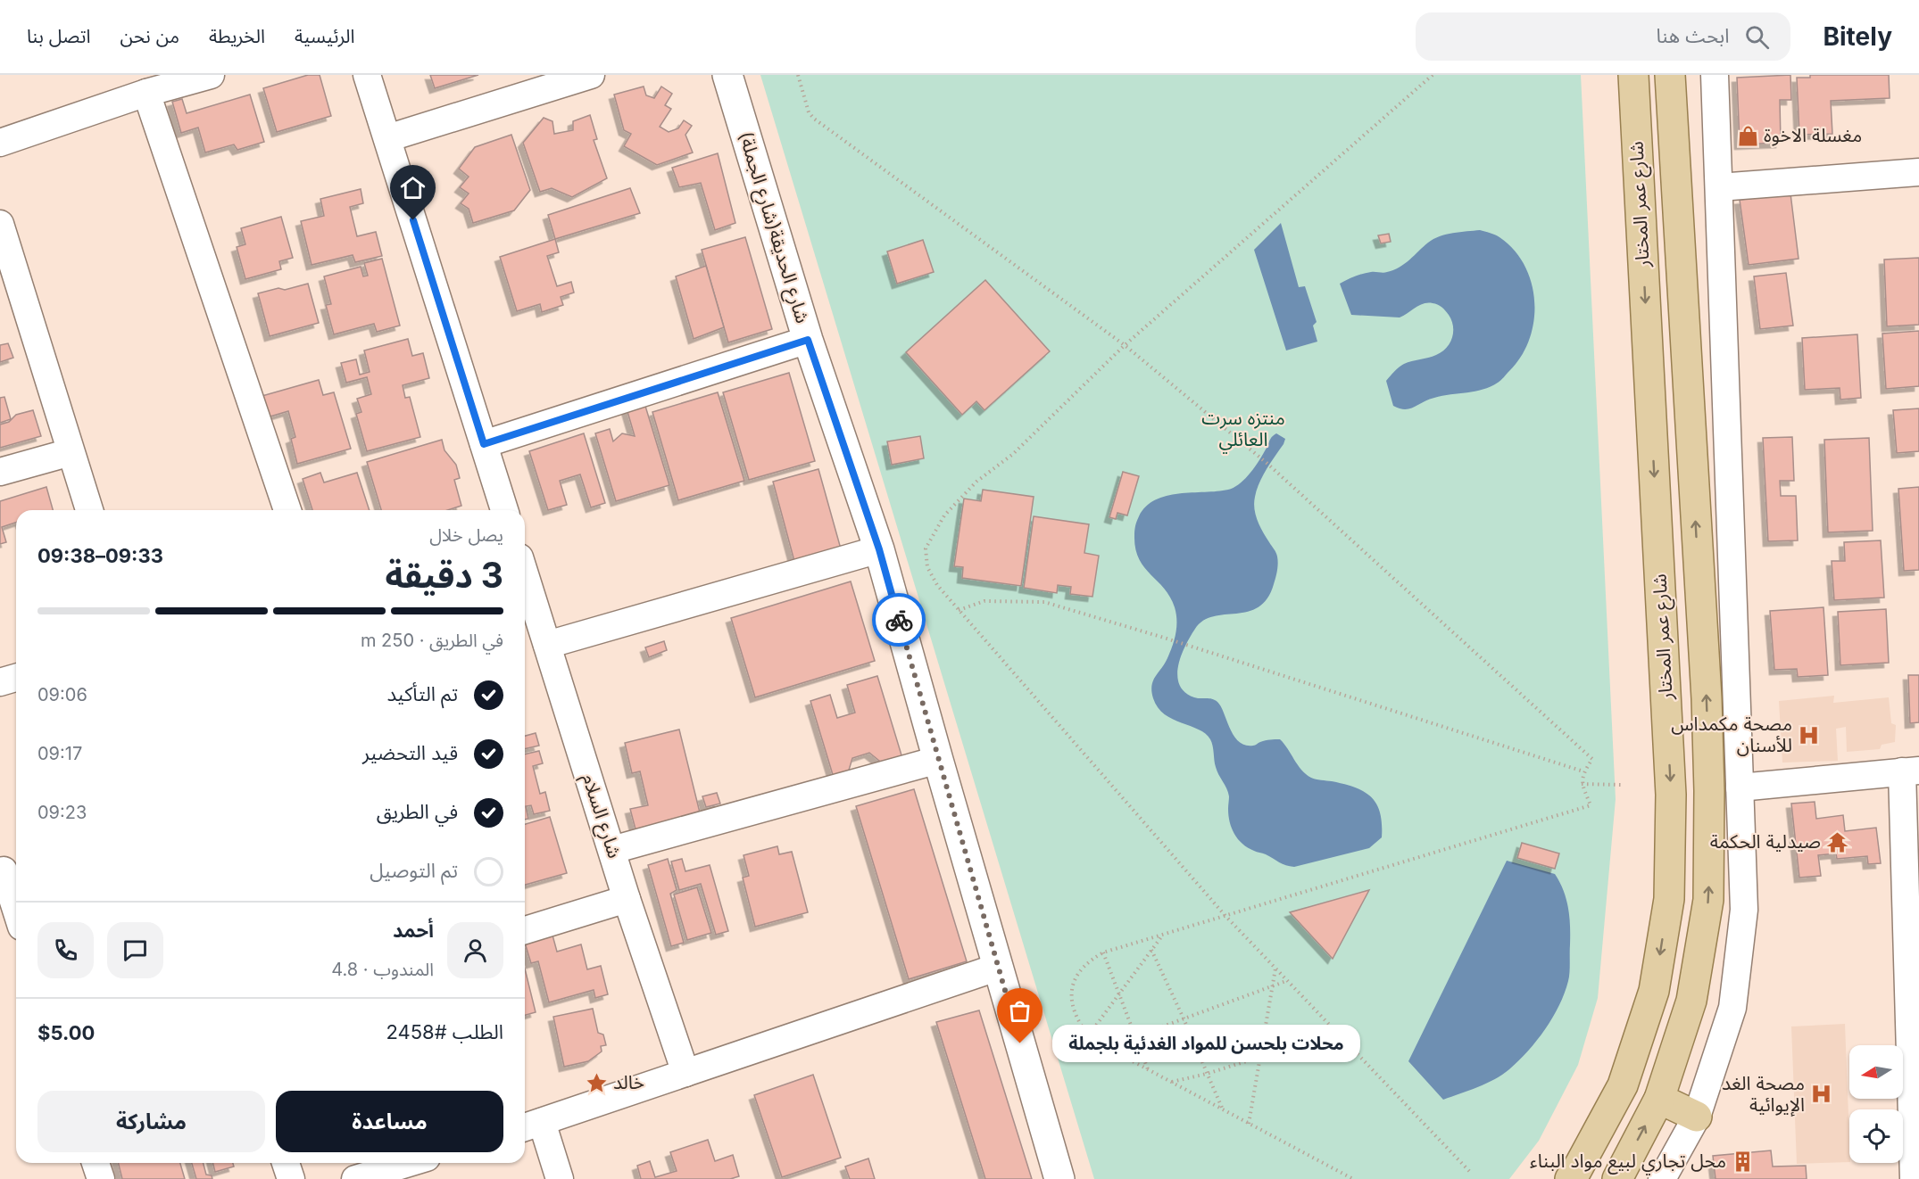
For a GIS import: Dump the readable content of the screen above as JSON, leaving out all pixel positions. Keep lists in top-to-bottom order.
{
  "streets": {
    "main road": ["شارع عمر المختار"],
    "street": ["شارع الحديقة(شارع الجملة)", "شارع السلام"]
  },
  "parks": ["منتزه سرت العائلي"],
  "places": {
    "shop": ["مغسلة الاخوة"],
    "hospital": ["مصحة مكمداس للأسنان", "مصحة الغد الإيوائية"],
    "temple": ["صيدلية الحكمة"],
    "other": ["محلات بلحسن للمواد الغدئية بلجملة"],
    "place": ["خالد"],
    "building": ["محل تجاري لبيع مواد البناء"]
  },
  "north": "left",
  "page": {
    "header": "Bitely",
    "search": "ابحث هنا",
    "nav": [
      "الرئيسية",
      "الخريطة",
      "من نحن",
      "اتصل بنا"
    ],
    "heading": ["3 دقيقة", "يصل خلال", "09:33–09:38"],
    "panel": [
      "أحمد",
      "المندوب · 4.8",
      "الطلب #2458",
      "$5.00"
    ],
    "bar": "في الطريق · 250 m",
    "list": [
      ["تم التأكيد", "09:06"],
      ["قيد التحضير", "09:17"],
      ["في الطريق", "09:23"],
      "تم التوصيل"
    ],
    "bubble": "محلات بلحسن للمواد الغدئية بلجملة",
    "buttons": ["مساعدة", "مشاركة"]
  }
}
